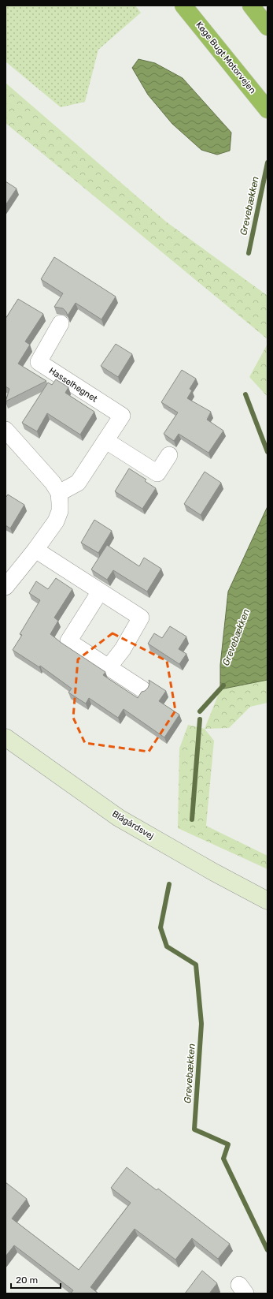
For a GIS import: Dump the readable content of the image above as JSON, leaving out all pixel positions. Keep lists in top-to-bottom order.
{
  "streets": {
    "highway": ["Køge Bugt Motorvejen"],
    "street": ["Hasselhegnet", "Blågårdsvej"]
  },
  "water": ["Grevebækken"],
  "scale_bar": "20 m"
}
